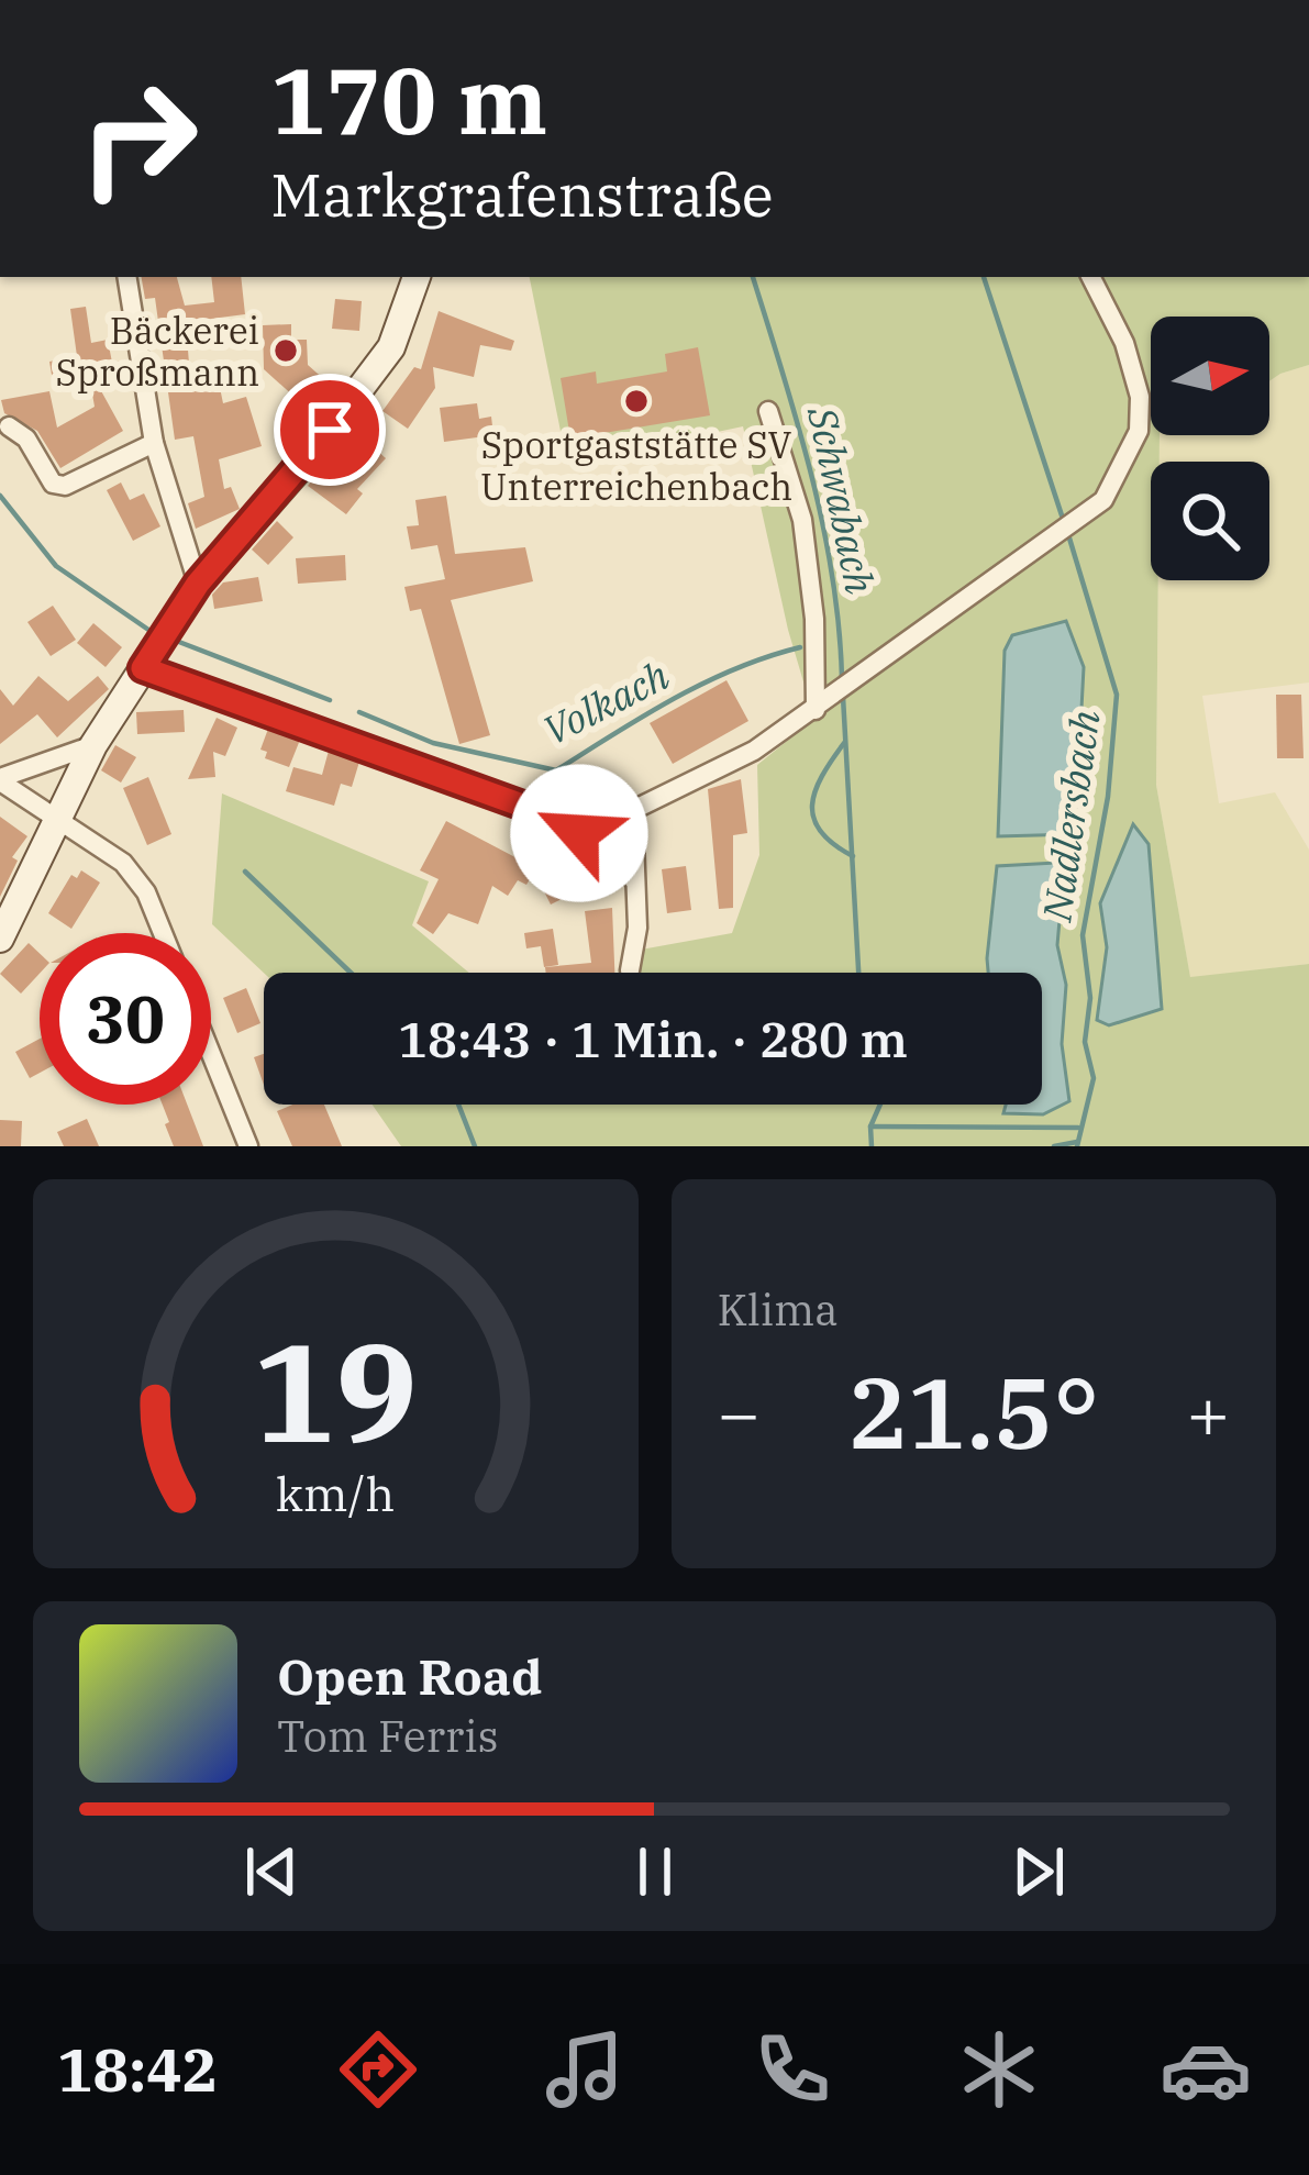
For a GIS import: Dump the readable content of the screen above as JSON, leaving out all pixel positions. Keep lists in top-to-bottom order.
{
  "water": ["Schwabach", "Volkach", "Nadlersbach"],
  "places": ["Bäckerei Sproßmann", "Sportgaststätte SV Unterreichenbach"],
  "north": "right",
  "page": {
    "turn": ["170 m", "Markgrafenstraße"],
    "limit": "30",
    "trip": "18:43 · 1 Min. · 280 m",
    "tile": "Klima",
    "heat": ["−", "21.5°", "+"],
    "song": ["Open Road", "Tom Ferris"],
    "tabs": "18:42",
    "gauge": ["19", "km/h"]
  }
}
